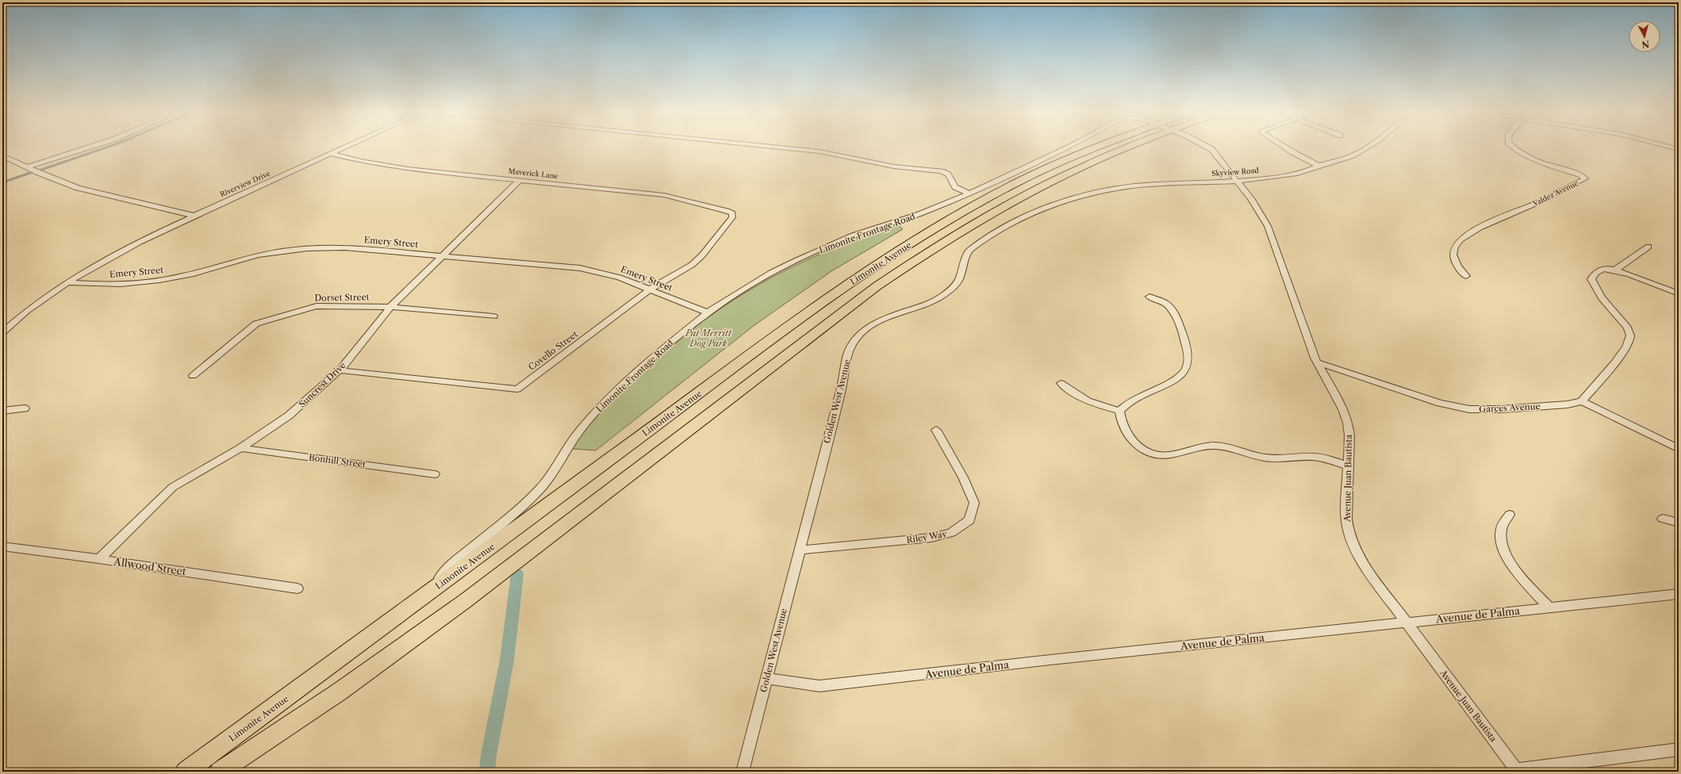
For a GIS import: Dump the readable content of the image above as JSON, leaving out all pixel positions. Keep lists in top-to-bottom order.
{
  "streets": {
    "main road": ["Limonite Avenue"],
    "street": [
      "Skyview Road",
      "Maverick Lane",
      "Riverview Drive",
      "Valdez Avenue",
      "Limonite Frontage Road",
      "Emery Street",
      "Dorset Street",
      "Covello Street",
      "Suncrest Drive",
      "Golden West Avenue",
      "Garces Avenue",
      "Bonhill Street",
      "Avenue Juan Bautista",
      "Riley Way",
      "Allwood Street",
      "Avenue de Palma"
    ]
  },
  "crossings": [
    ["Skyview Road", "Golden West Avenue"],
    ["Skyview Road", "Avenue Juan Bautista"],
    ["Maverick Lane", "Riverview Drive"],
    ["Maverick Lane", "Covello Street"],
    ["Maverick Lane", "Suncrest Drive"],
    ["Riverview Drive", "Emery Street"],
    ["Limonite Frontage Road", "Emery Street"],
    ["Limonite Frontage Road", "Limonite Avenue"],
    ["Emery Street", "Covello Street"],
    ["Emery Street", "Suncrest Drive"],
    ["Dorset Street", "Suncrest Drive"],
    ["Covello Street", "Suncrest Drive"],
    ["Suncrest Drive", "Bonhill Street"],
    ["Suncrest Drive", "Allwood Street"],
    ["Golden West Avenue", "Riley Way"],
    ["Golden West Avenue", "Avenue de Palma"],
    ["Garces Avenue", "Avenue Juan Bautista"],
    ["Avenue Juan Bautista", "Avenue de Palma"]
  ],
  "parks": ["Pat Merritt Dog Park"],
  "north": "bottom"
}
